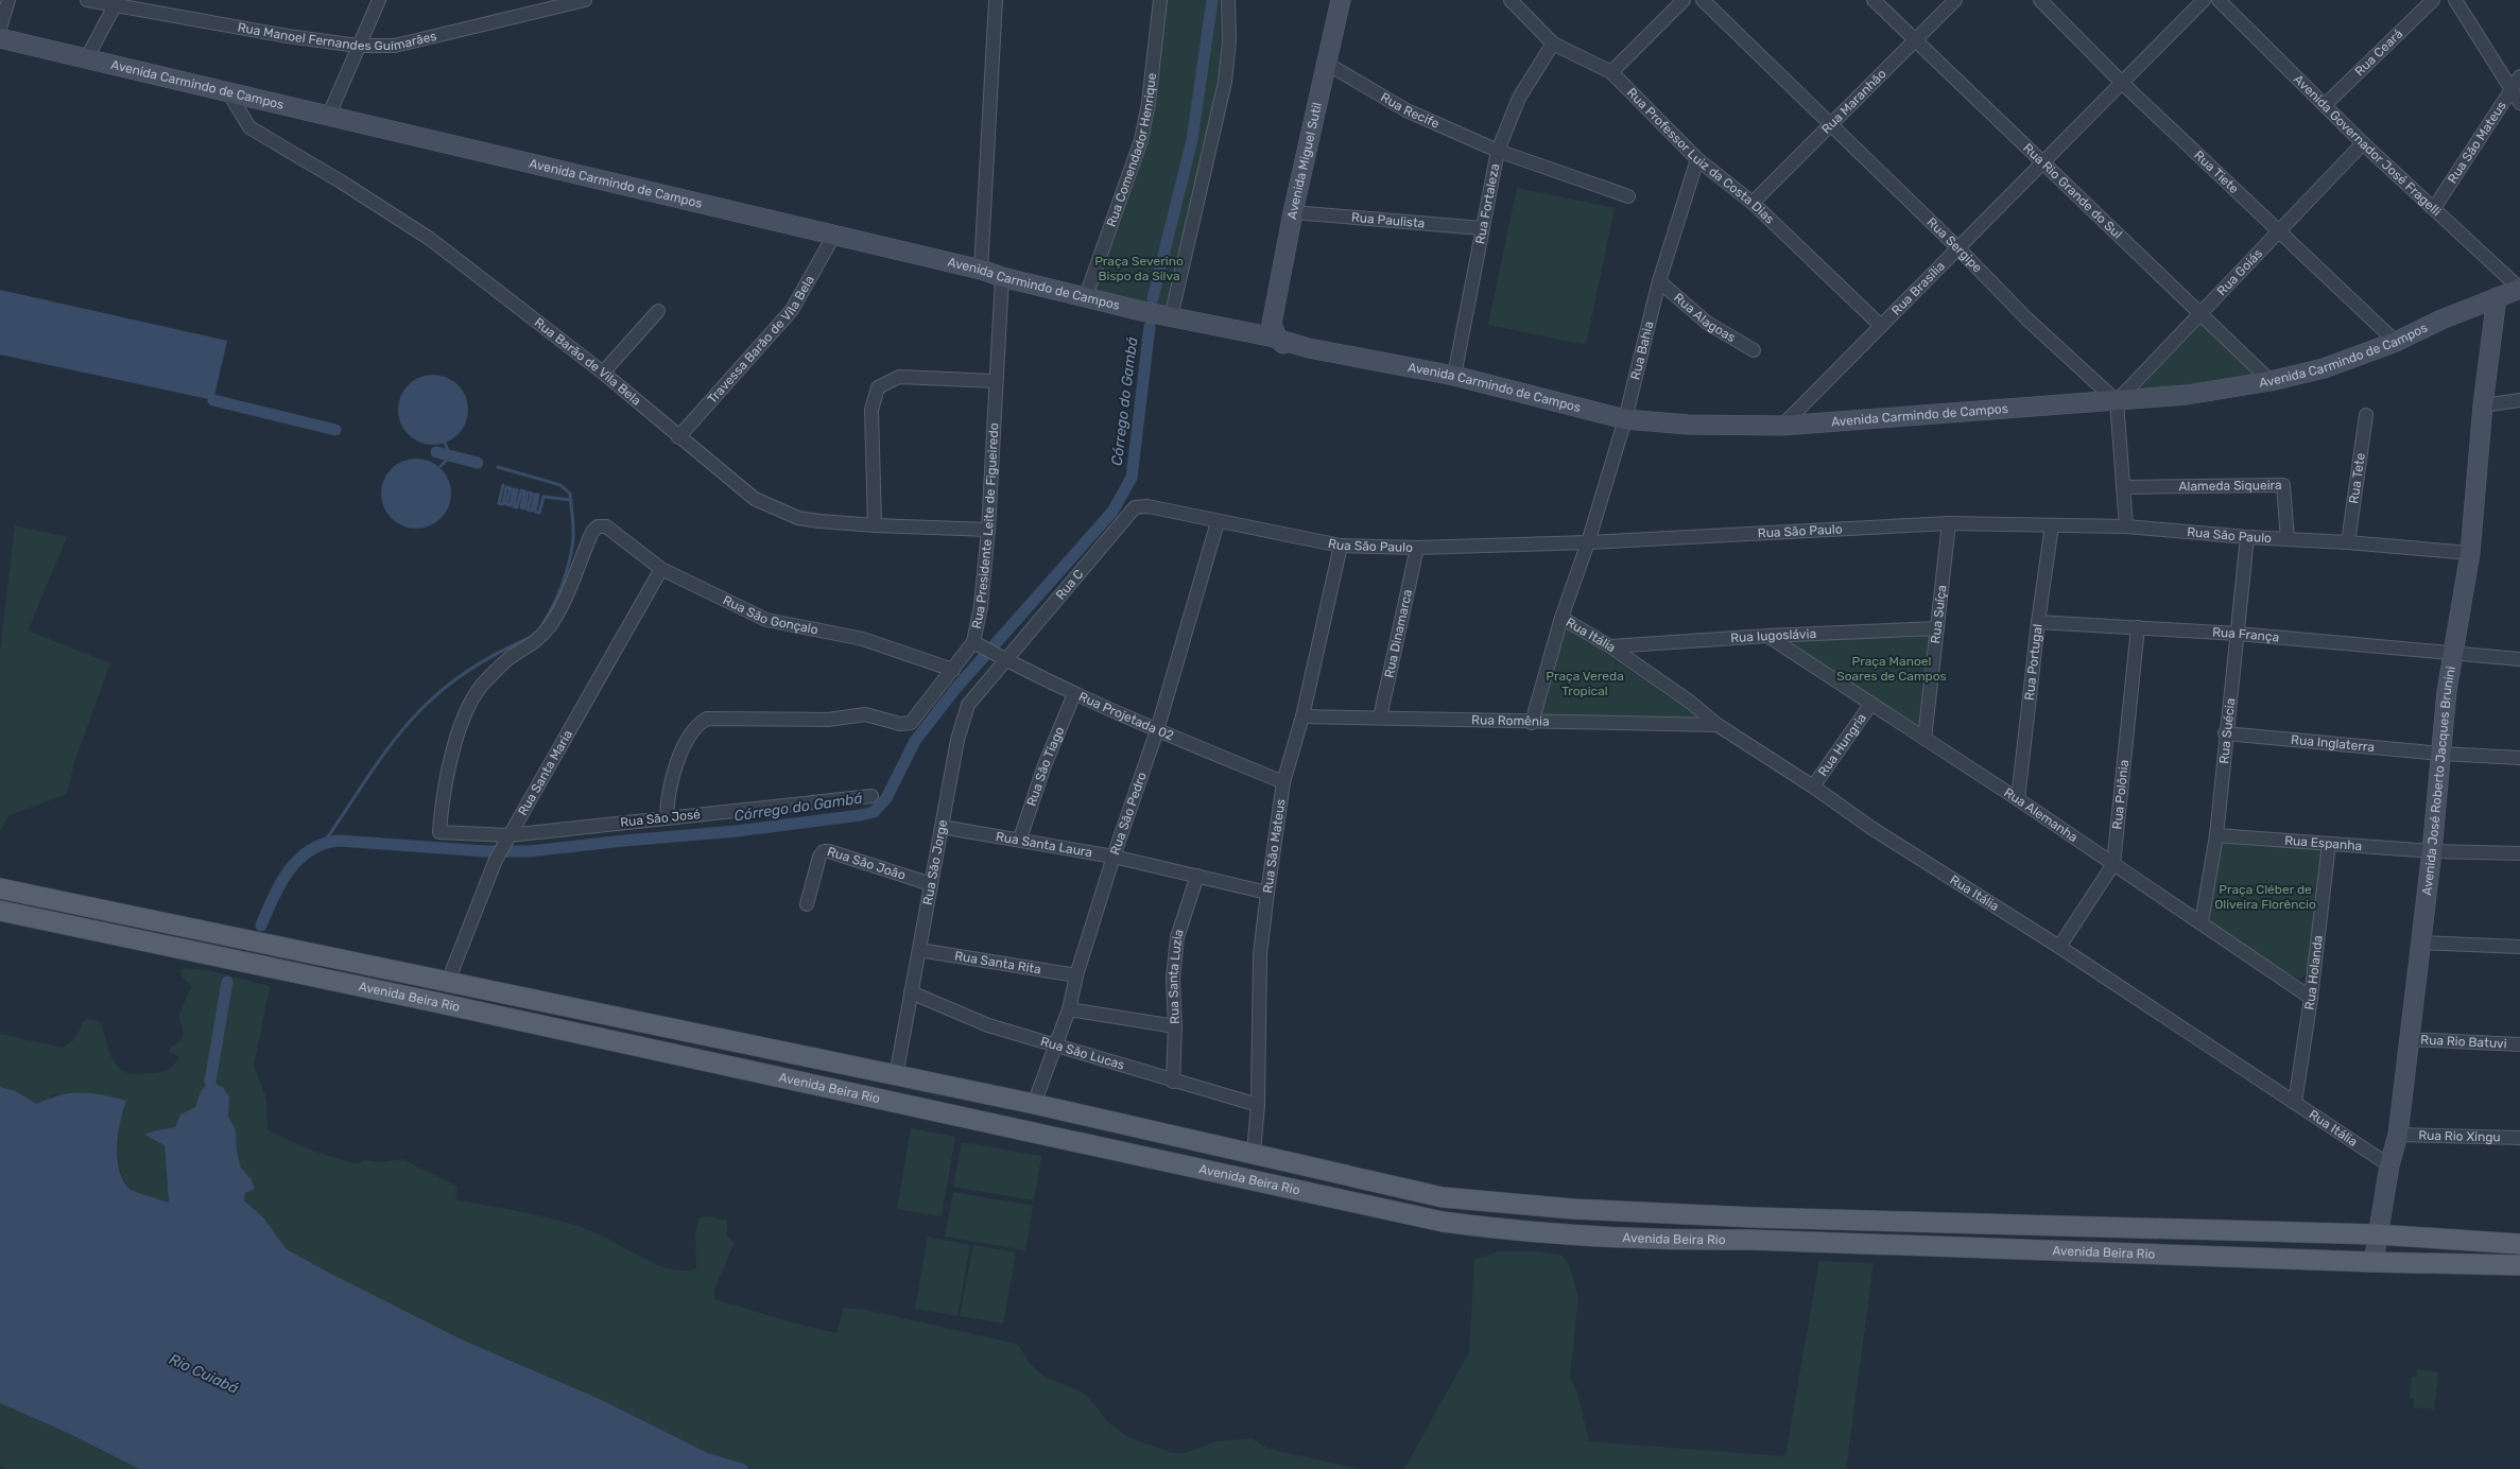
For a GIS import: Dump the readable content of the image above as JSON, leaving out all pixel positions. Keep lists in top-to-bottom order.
{
  "streets": {
    "main road": [
      "Avenida Carmindo de Campos",
      "Avenida Miguel Sutil",
      "Avenida José Roberto Jacques Brunini",
      "Avenida Beira Rio"
    ],
    "street": [
      "Rua Manoel Fernandes Guimarães",
      "Rua Ceará",
      "Rua Maranhão",
      "Rua Recife",
      "Rua São Mateus",
      "Avenida Governador José Fragelli",
      "Rua Comendador Henrique",
      "Rua Professor Luiz da Costa Dias",
      "Rua Tiete",
      "Rua Rio Grande do Sul",
      "Rua Fortaleza",
      "Rua Paulista",
      "Rua Sergipe",
      "Rua Goiás",
      "Rua Brasília",
      "Rua Alagoas",
      "Travessa Barão de Vila Bela",
      "Rua Bahia",
      "Rua Barão de Vila Bela",
      "Rua Tete",
      "Alameda Siqueira",
      "Rua Presidente Leite de Figueiredo",
      "Rua São Paulo",
      "Rua C",
      "Rua São Gonçalo",
      "Rua Suíça",
      "Rua Dinamarca",
      "Rua França",
      "Rua Itália",
      "Rua Iugoslávia",
      "Rua Portugal",
      "Rua Projetada 02",
      "Rua Romênia",
      "Rua Suécia",
      "Rua Inglaterra",
      "Rua Hungria",
      "Rua São Tiago",
      "Rua Santa Maria",
      "Rua Polônia",
      "Rua São Pedro",
      "Rua Alemanha",
      "Rua São José",
      "Rua Espanha",
      "Rua Santa Laura",
      "Rua São Jorge",
      "Rua São João",
      "Rua Santa Rita",
      "Rua Holanda",
      "Rua Santa Luzia",
      "Rua Rio Batuvi",
      "Rua São Lucas",
      "Rua Rio Xingu"
    ]
  },
  "crossings": [
    ["Rua Ceará", "Avenida Governador José Fragelli"],
    ["Avenida Carmindo de Campos", "Avenida Governador José Fragelli"],
    ["Avenida Carmindo de Campos", "Rua Comendador Henrique"],
    ["Avenida Carmindo de Campos", "Avenida Miguel Sutil"],
    ["Avenida Carmindo de Campos", "Rua Tiete"],
    ["Avenida Carmindo de Campos", "Rua Rio Grande do Sul"],
    ["Avenida Carmindo de Campos", "Rua Fortaleza"],
    ["Avenida Carmindo de Campos", "Rua Sergipe"],
    ["Avenida Carmindo de Campos", "Rua Goiás"],
    ["Avenida Carmindo de Campos", "Rua Brasília"],
    ["Avenida Carmindo de Campos", "Travessa Barão de Vila Bela"],
    ["Avenida Carmindo de Campos", "Rua Bahia"],
    ["Avenida Carmindo de Campos", "Rua Barão de Vila Bela"],
    ["Avenida Carmindo de Campos", "Rua Presidente Leite de Figueiredo"],
    ["Avenida Carmindo de Campos", "Avenida José Roberto Jacques Brunini"],
    ["Rua Maranhão", "Rua Professor Luiz da Costa Dias"],
    ["Rua Maranhão", "Rua Rio Grande do Sul"],
    ["Rua Maranhão", "Rua Sergipe"],
    ["Rua Recife", "Avenida Miguel Sutil"],
    ["Rua Recife", "Rua Fortaleza"],
    ["Rua São Mateus", "Avenida Governador José Fragelli"],
    ["Rua São Mateus", "Rua São Paulo"],
    ["Rua São Mateus", "Rua Projetada 02"],
    ["Rua São Mateus", "Rua Romênia"],
    ["Rua São Mateus", "Rua Santa Laura"],
    ["Rua São Mateus", "Avenida Beira Rio"],
    ["Rua São Mateus", "Rua São Lucas"],
    ["Avenida Governador José Fragelli", "Rua Goiás"],
    ["Rua Professor Luiz da Costa Dias", "Rua Fortaleza"],
    ["Rua Professor Luiz da Costa Dias", "Rua Brasília"],
    ["Rua Professor Luiz da Costa Dias", "Rua Bahia"],
    ["Avenida Miguel Sutil", "Rua Paulista"],
    ["Rua Tiete", "Rua Goiás"],
    ["Rua Tiete", "Rua Brasília"],
    ["Rua Rio Grande do Sul", "Rua Goiás"],
    ["Rua Rio Grande do Sul", "Rua Brasília"],
    ["Rua Fortaleza", "Rua Paulista"],
    ["Rua Sergipe", "Rua Goiás"],
    ["Rua Sergipe", "Rua Brasília"],
    ["Rua Alagoas", "Rua Bahia"],
    ["Travessa Barão de Vila Bela", "Rua Barão de Vila Bela"],
    ["Rua Bahia", "Rua São Paulo"],
    ["Rua Barão de Vila Bela", "Rua Presidente Leite de Figueiredo"],
    ["Rua Tete", "Rua São Paulo"],
    ["Alameda Siqueira", "Rua São Paulo"],
    ["Rua Presidente Leite de Figueiredo", "Rua São Gonçalo"],
    ["Rua Presidente Leite de Figueiredo", "Rua Projetada 02"],
    ["Rua Presidente Leite de Figueiredo", "Rua São José"],
    ["Rua São Paulo", "Rua C"],
    ["Rua São Paulo", "Rua Suíça"],
    ["Rua São Paulo", "Rua Dinamarca"],
    ["Rua São Paulo", "Rua Portugal"],
    ["Rua São Paulo", "Rua Suécia"],
    ["Rua São Paulo", "Avenida José Roberto Jacques Brunini"],
    ["Rua São Paulo", "Rua São Pedro"],
    ["Rua C", "Rua Projetada 02"],
    ["Rua C", "Rua São Jorge"],
    ["Rua São Gonçalo", "Rua Santa Maria"],
    ["Rua São Gonçalo", "Rua São José"],
    ["Rua Suíça", "Rua Iugoslávia"],
    ["Rua Suíça", "Rua Alemanha"],
    ["Rua Dinamarca", "Rua Romênia"],
    ["Rua França", "Rua Portugal"],
    ["Rua França", "Rua Suécia"],
    ["Rua França", "Avenida José Roberto Jacques Brunini"],
    ["Rua França", "Rua Polônia"],
    ["Rua Itália", "Rua Iugoslávia"],
    ["Rua Itália", "Rua Romênia"],
    ["Rua Itália", "Rua Hungria"],
    ["Rua Itália", "Avenida José Roberto Jacques Brunini"],
    ["Rua Itália", "Rua Polônia"],
    ["Rua Itália", "Rua Holanda"],
    ["Rua Iugoslávia", "Rua Alemanha"],
    ["Rua Portugal", "Rua Alemanha"],
    ["Rua Projetada 02", "Rua São Tiago"],
    ["Rua Projetada 02", "Rua São Pedro"],
    ["Rua Projetada 02", "Rua São Jorge"],
    ["Rua Suécia", "Rua Inglaterra"],
    ["Rua Suécia", "Rua Alemanha"],
    ["Rua Suécia", "Rua Espanha"],
    ["Rua Inglaterra", "Avenida José Roberto Jacques Brunini"],
    ["Rua Hungria", "Rua Alemanha"],
    ["Rua São Tiago", "Rua Santa Laura"],
    ["Rua Santa Maria", "Rua São José"],
    ["Rua Santa Maria", "Avenida Beira Rio"],
    ["Avenida José Roberto Jacques Brunini", "Rua Espanha"],
    ["Avenida José Roberto Jacques Brunini", "Avenida Beira Rio"],
    ["Avenida José Roberto Jacques Brunini", "Rua Rio Batuvi"],
    ["Avenida José Roberto Jacques Brunini", "Rua Rio Xingu"],
    ["Rua Polônia", "Rua Alemanha"],
    ["Rua São Pedro", "Rua Santa Laura"],
    ["Rua São Pedro", "Rua Santa Rita"],
    ["Rua São Pedro", "Avenida Beira Rio"],
    ["Rua São Pedro", "Rua São Lucas"],
    ["Rua Alemanha", "Rua Holanda"],
    ["Rua Espanha", "Rua Holanda"],
    ["Rua Santa Laura", "Rua São Jorge"],
    ["Rua Santa Laura", "Rua Santa Luzia"],
    ["Rua São Jorge", "Rua São João"],
    ["Rua São Jorge", "Rua Santa Rita"],
    ["Rua São Jorge", "Avenida Beira Rio"],
    ["Rua São Jorge", "Rua São Lucas"],
    ["Rua Santa Luzia", "Rua São Lucas"]
  ],
  "water": ["Córrego do Gambá", "Rio Cuiabá"],
  "parks": [
    "Praça Severino Bispo da Silva",
    "Praça Manoel Soares de Campos",
    "Praça Vereda Tropical",
    "Praça Cléber de Oliveira Florêncio"
  ]
}
